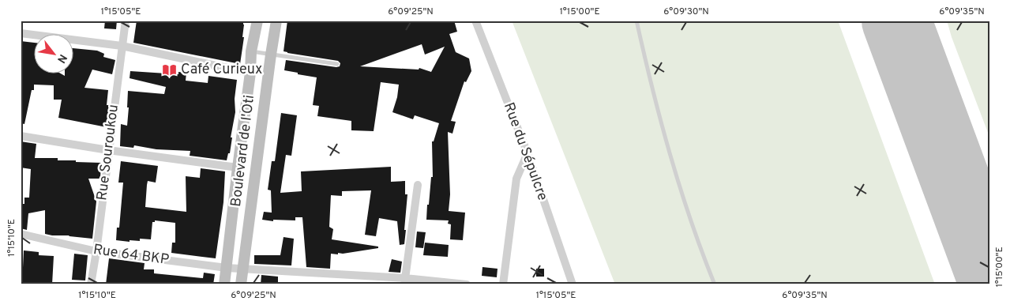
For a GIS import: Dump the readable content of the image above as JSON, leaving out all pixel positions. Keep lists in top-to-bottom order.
{
  "streets": {
    "main road": ["Boulevard de l'Oti"],
    "street": ["Rue du Sépulcre", "Rue Souroukou", "Rue 64 BKP"]
  },
  "crossings": [
    ["Boulevard de l'Oti", "Rue 64 BKP"],
    ["Rue Souroukou", "Rue 64 BKP"]
  ],
  "places": {
    "library": ["Café Curieux"]
  },
  "north": "bottom right",
  "coordinates": [
    "1°15'05\"E",
    "6°09'25\"N",
    "1°15'00\"E",
    "6°09'30\"N",
    "6°09'35\"N",
    "1°15'10\"E"
  ]
}
